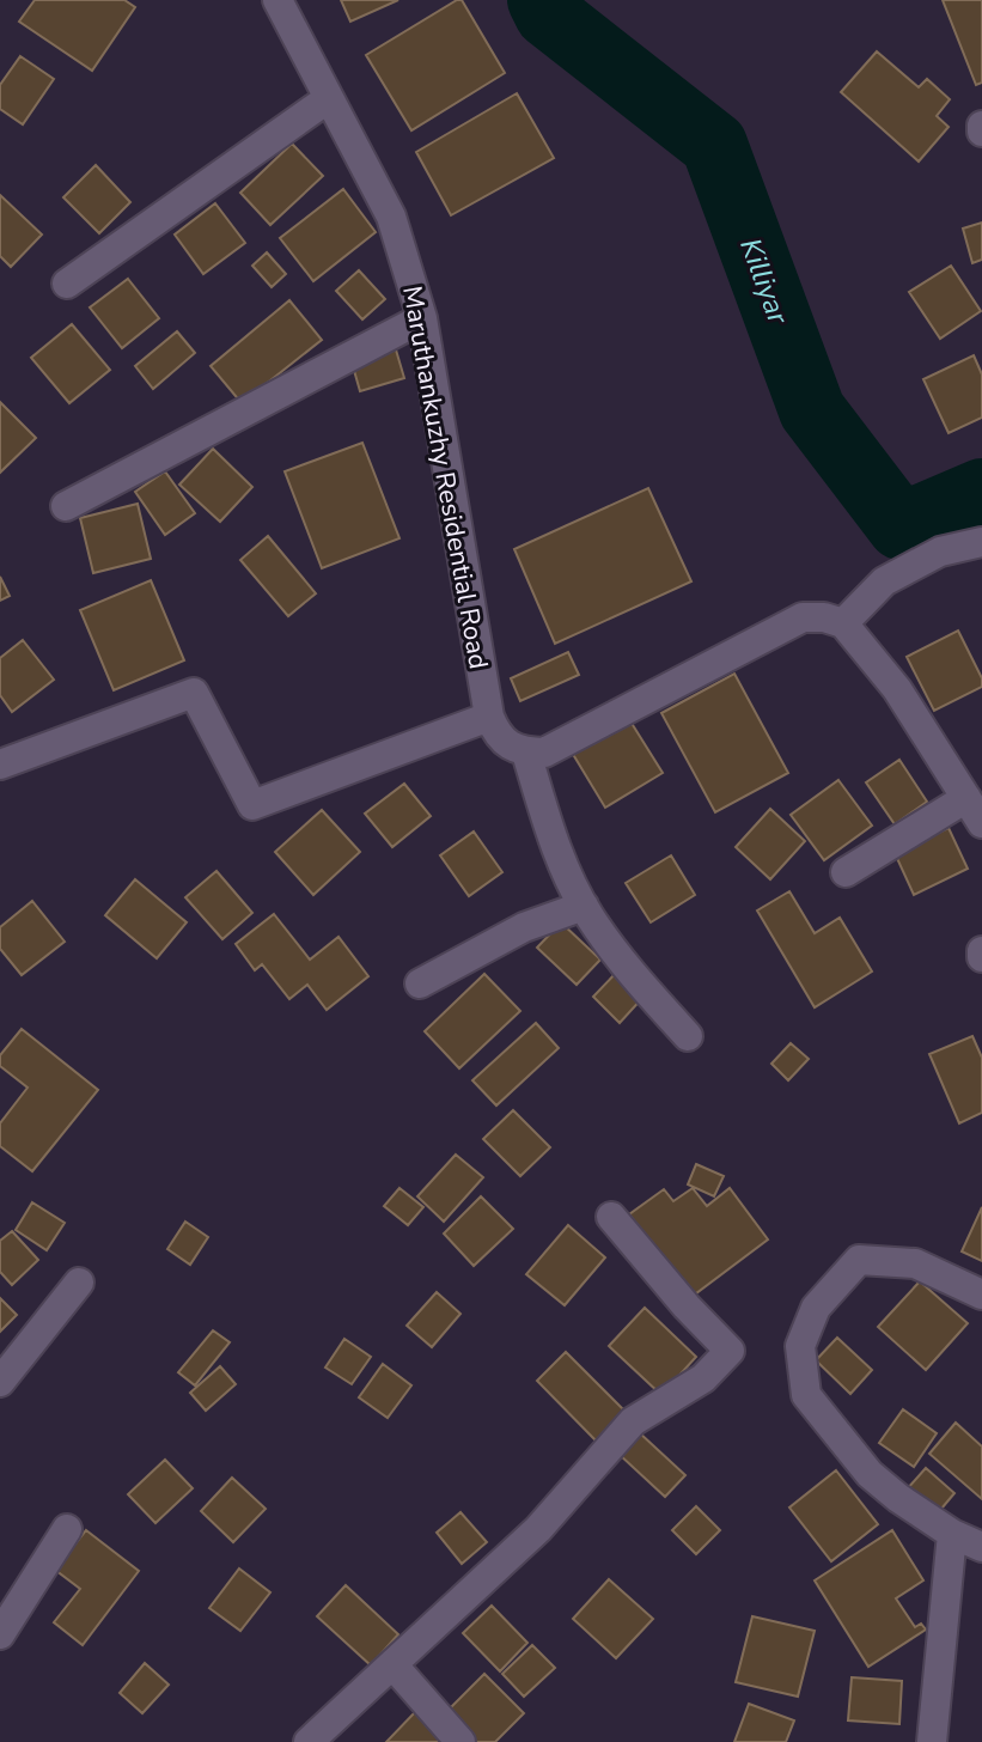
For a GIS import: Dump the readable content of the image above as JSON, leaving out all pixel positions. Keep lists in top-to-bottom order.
{
  "streets": {
    "street": ["Maruthankuzhy Residential Road"]
  },
  "water": ["Killiyar"]
}
